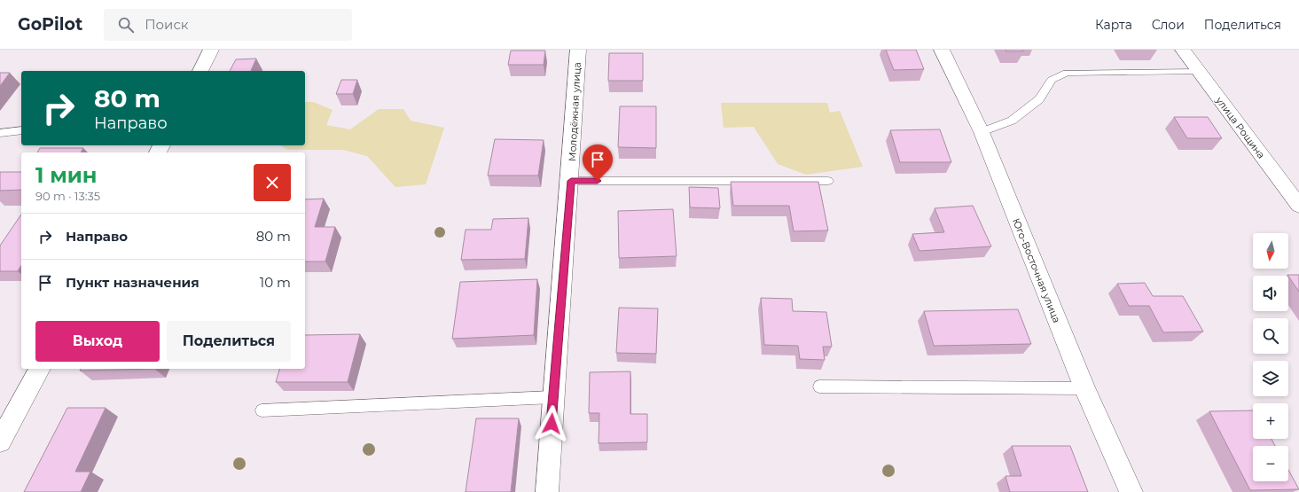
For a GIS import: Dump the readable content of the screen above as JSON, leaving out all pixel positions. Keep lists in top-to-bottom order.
{
  "streets": {
    "street": ["Молодёжная улица", "улица Рощина", "Юго-Восточная улица"]
  },
  "north": "bottom",
  "page": {
    "header": "GoPilot",
    "search": "Поиск",
    "nav": ["Карта", "Слои", "Поделиться"],
    "turn": ["80 m", "Направо"],
    "heading": ["1 мин", "90 m · 13:35"],
    "list": [
      {
        "name": "Направо",
        "value": "80 m"
      },
      {
        "name": "Пункт назначения",
        "value": "10 m"
      }
    ],
    "map_buttons": ["+", "−"],
    "buttons": ["Выход", "Поделиться"]
  }
}
